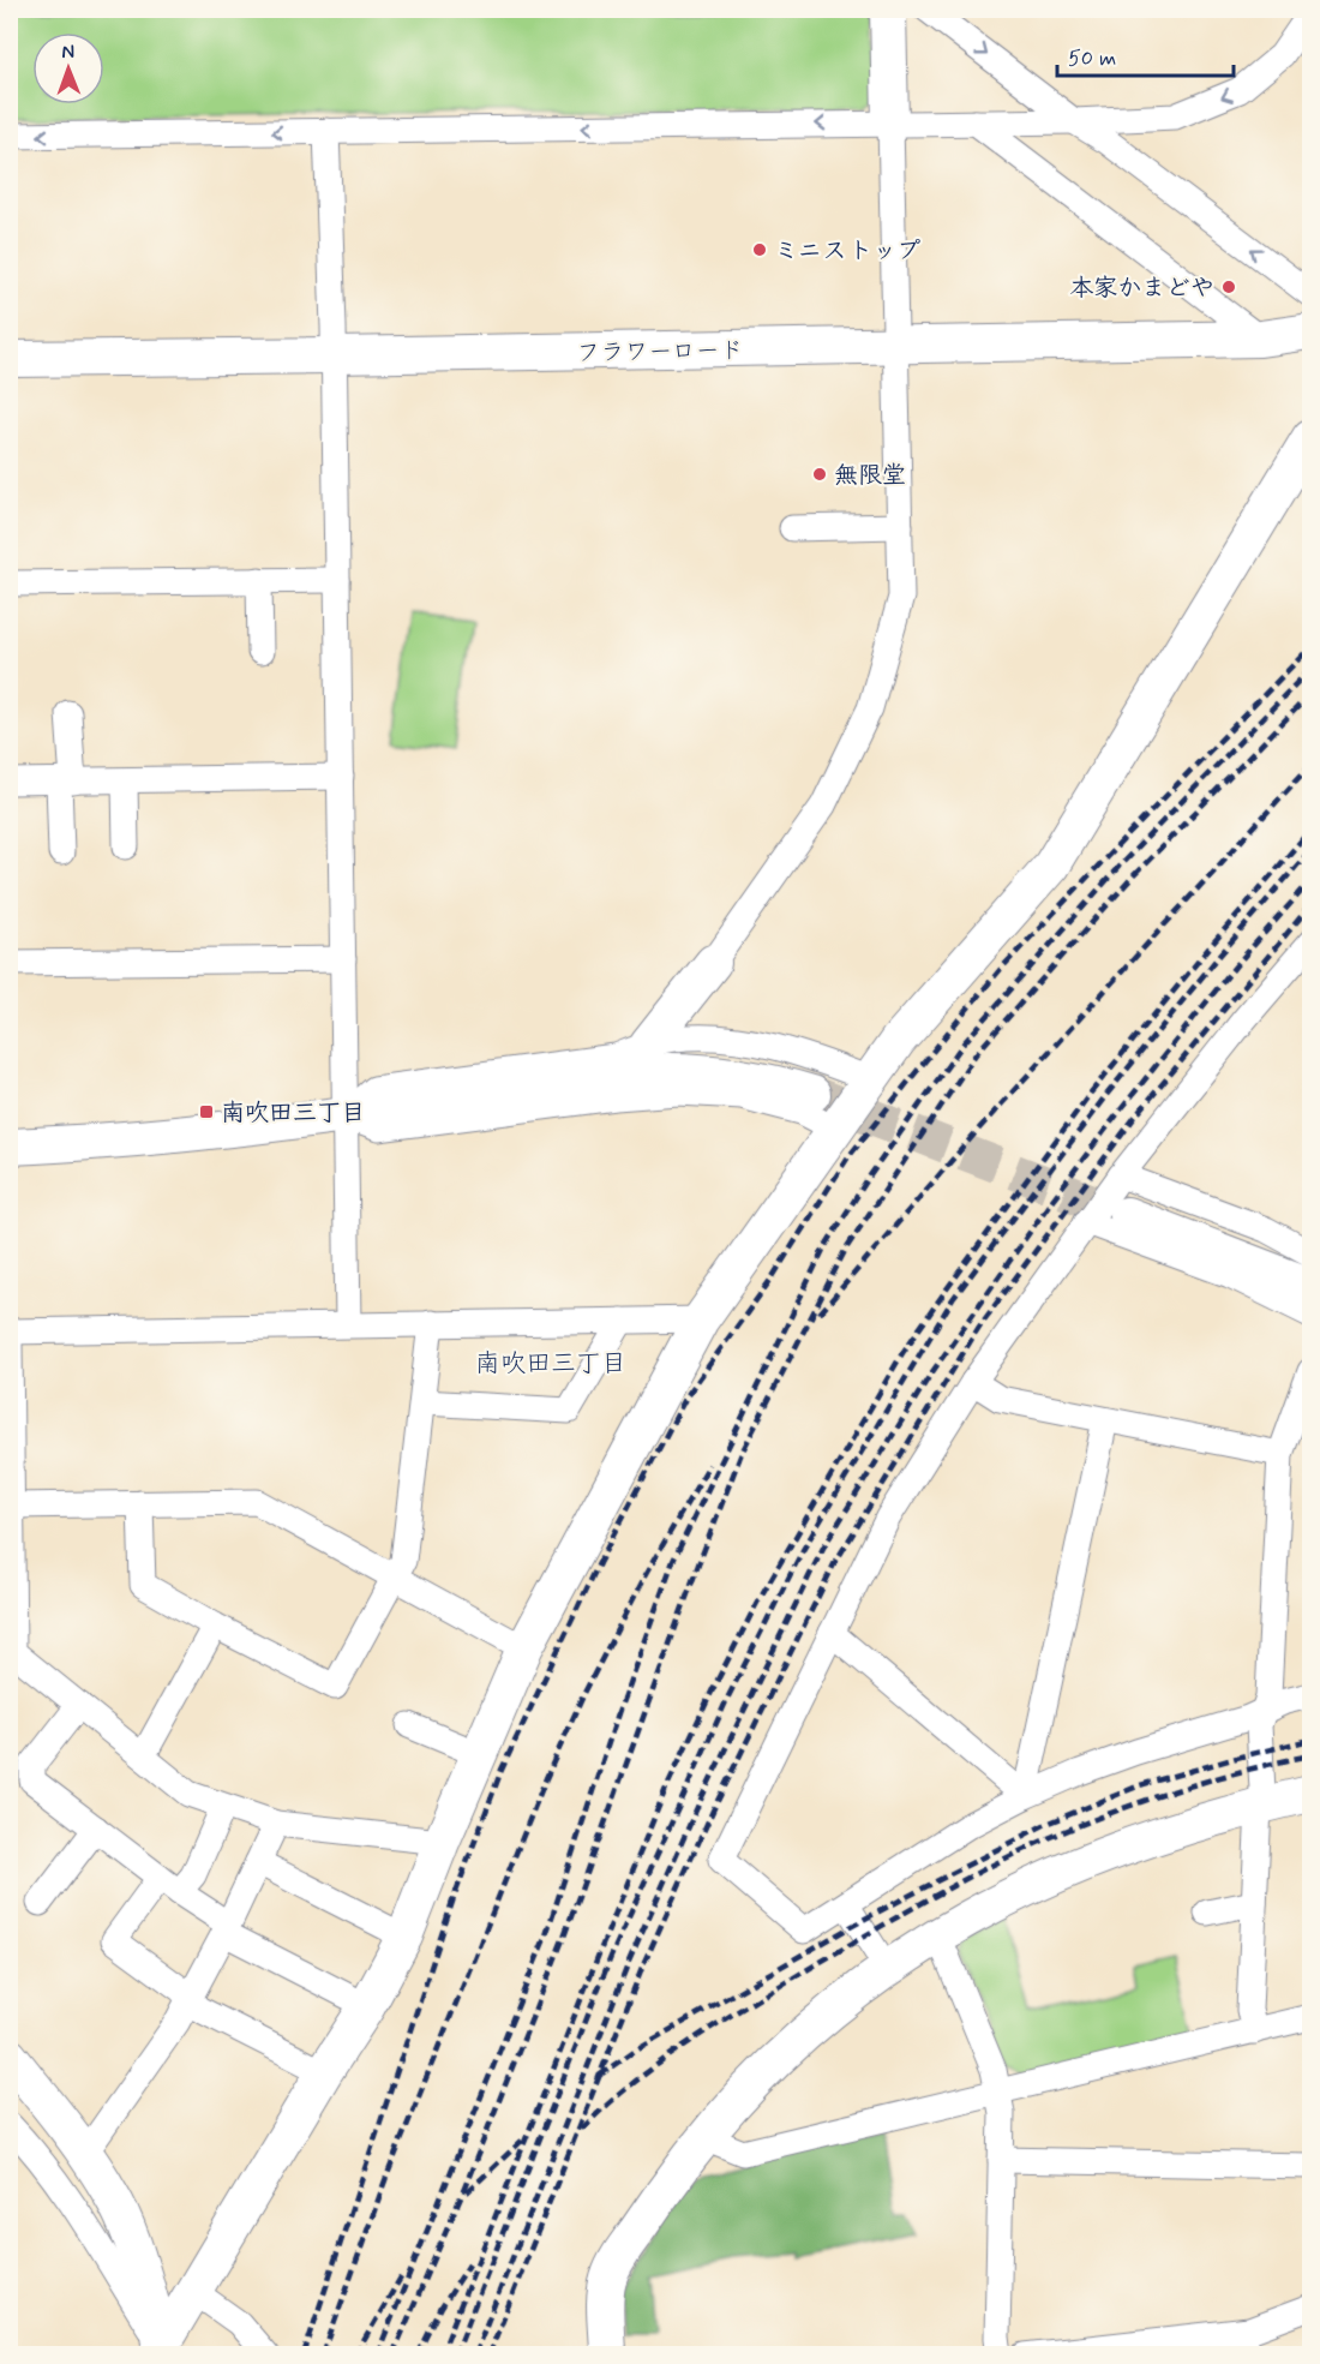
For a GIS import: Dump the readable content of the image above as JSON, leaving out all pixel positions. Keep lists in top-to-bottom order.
{
  "streets": {
    "street": ["フラワーロード"]
  },
  "districts": ["南吹田三丁目"],
  "places": {
    "other": ["ミニストップ", "本家かまどや", "無限堂"],
    "transit": ["南吹田三丁目"]
  },
  "scale_bar": "50 m",
  "north": "top"
}
